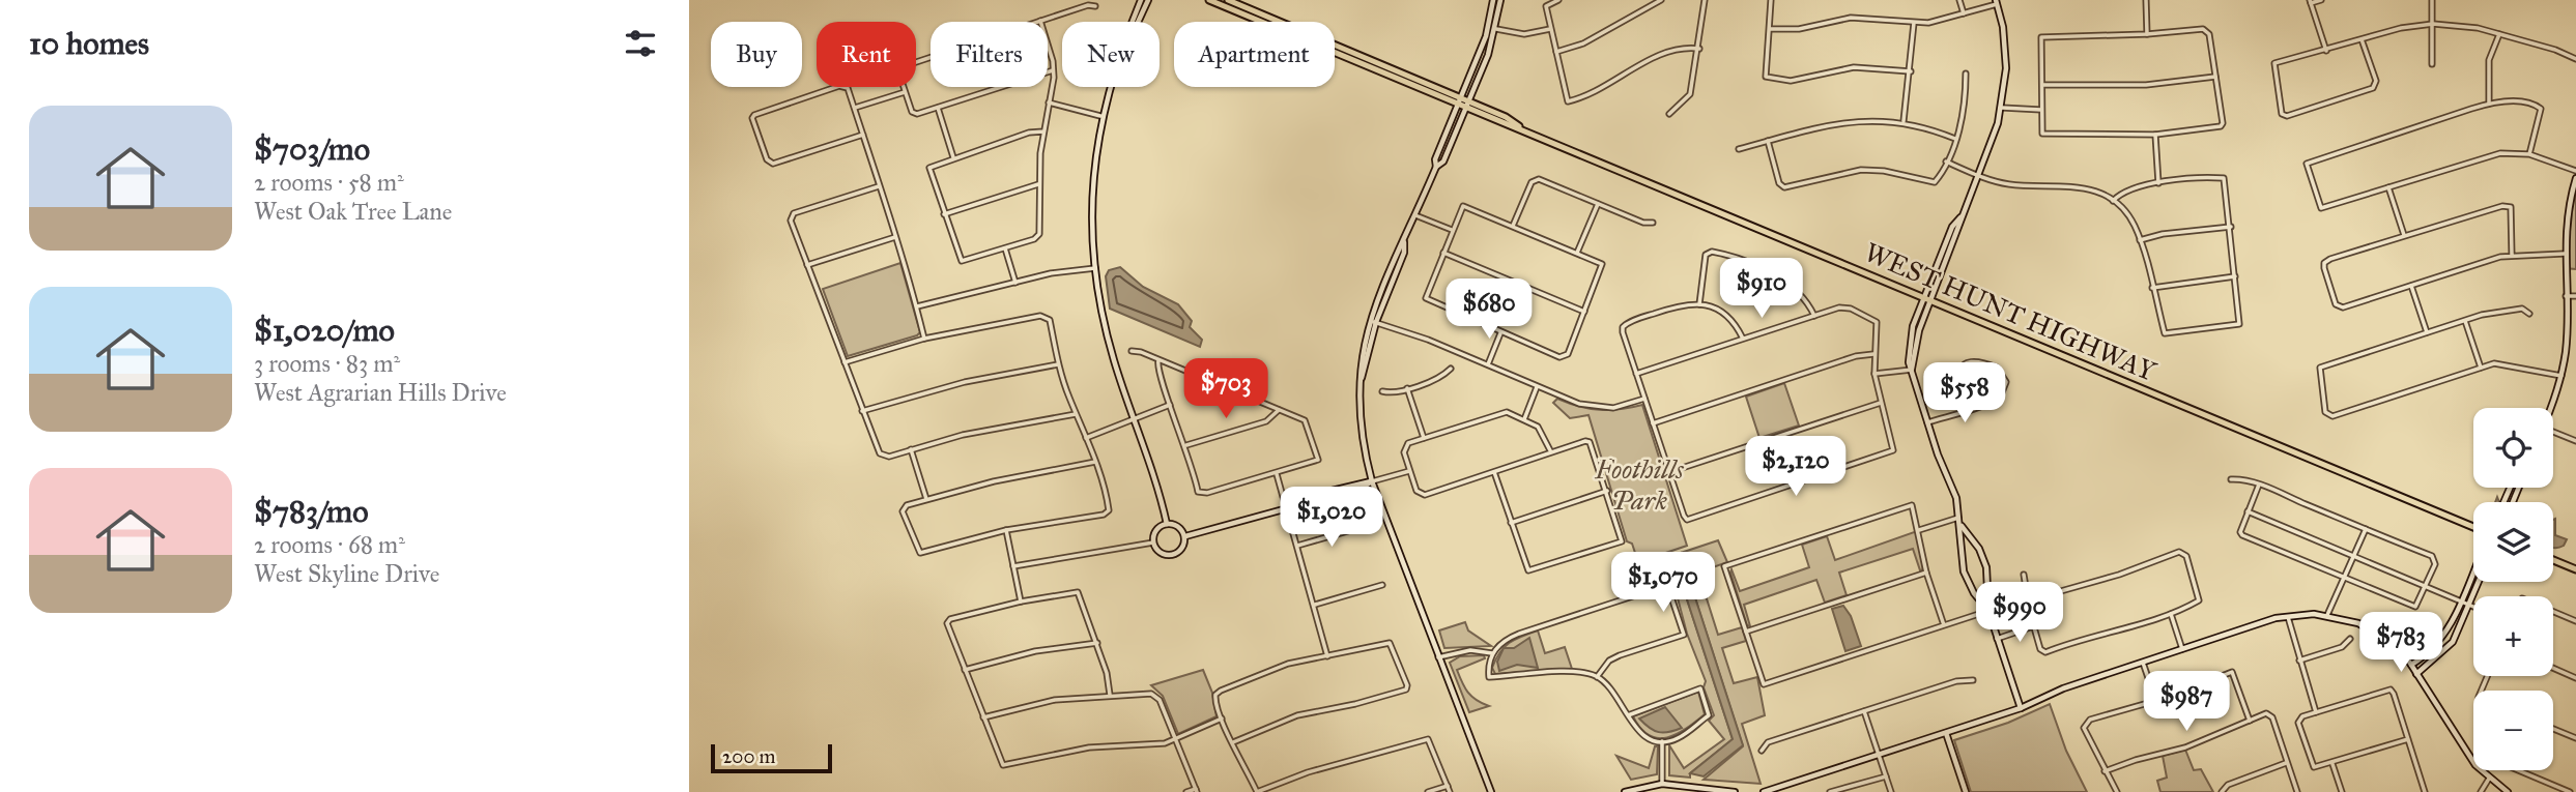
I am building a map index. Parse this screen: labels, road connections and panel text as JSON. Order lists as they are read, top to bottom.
{
  "streets": {
    "main road": ["WEST HUNT HIGHWAY"]
  },
  "parks": ["Foothills Park"],
  "scale_bar": "200 m",
  "page": {
    "heading": "10 homes",
    "chip": [
      "Buy",
      "Rent",
      "Filters",
      "New",
      "Apartment"
    ],
    "list": [
      {
        "name": "$703/mo",
        "note": "2 rooms · 58 m² · West Oak Tree Lane"
      },
      {
        "name": "$1,020/mo",
        "note": "3 rooms · 83 m² · West Agrarian Hills Drive"
      },
      {
        "name": "$783/mo",
        "note": "2 rooms · 68 m² · West Skyline Drive"
      }
    ],
    "price": [
      "$910",
      "$680",
      "$703",
      "$558",
      "$2,120",
      "$1,020",
      "$1,070",
      "$990",
      "$783",
      "$987"
    ],
    "map_buttons": ["+", "−"],
    "scale": "200 m"
  }
}
